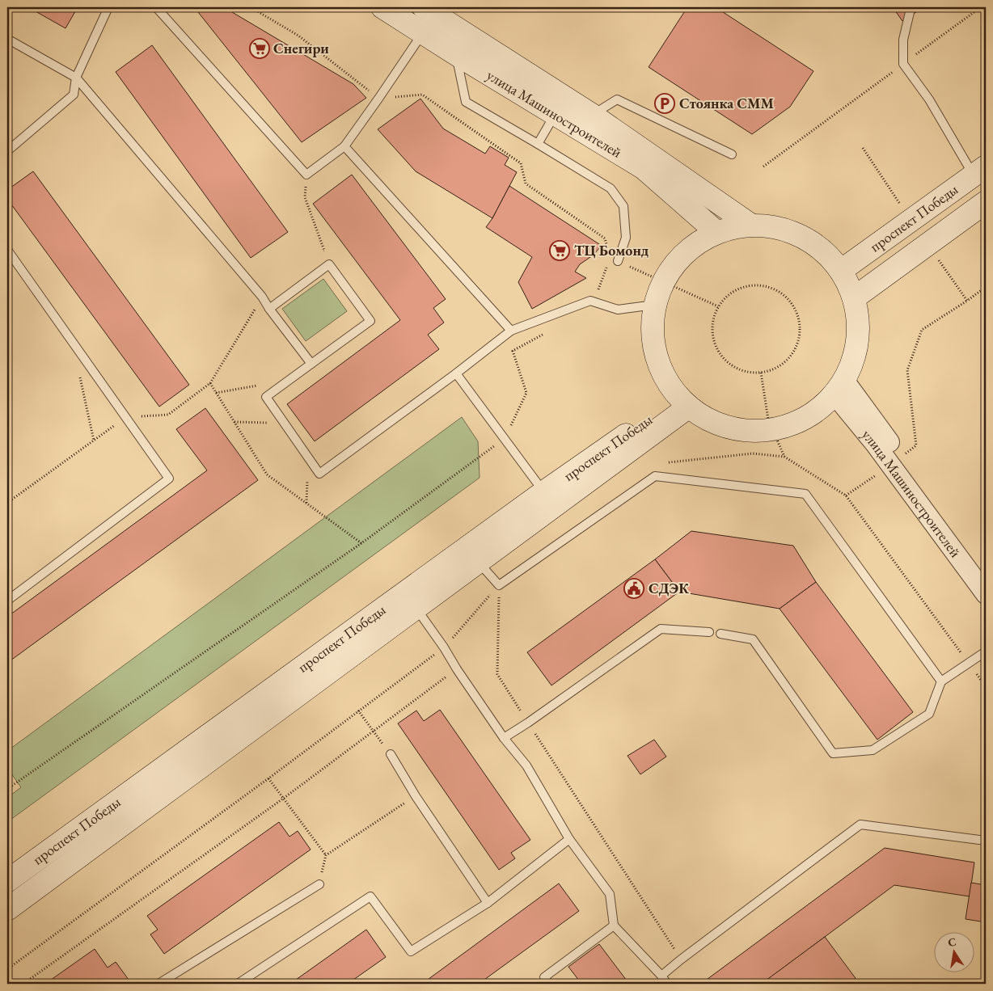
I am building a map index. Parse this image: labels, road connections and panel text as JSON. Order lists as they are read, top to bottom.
{
  "streets": {
    "main road": ["улица Машиностроителей", "проспект Победы"]
  },
  "places": {
    "supermarket": ["Снегири", "ТЦ Бомонд"],
    "parking": ["Стоянка СММ"],
    "public building": ["СДЭК"]
  },
  "north": "top"
}
